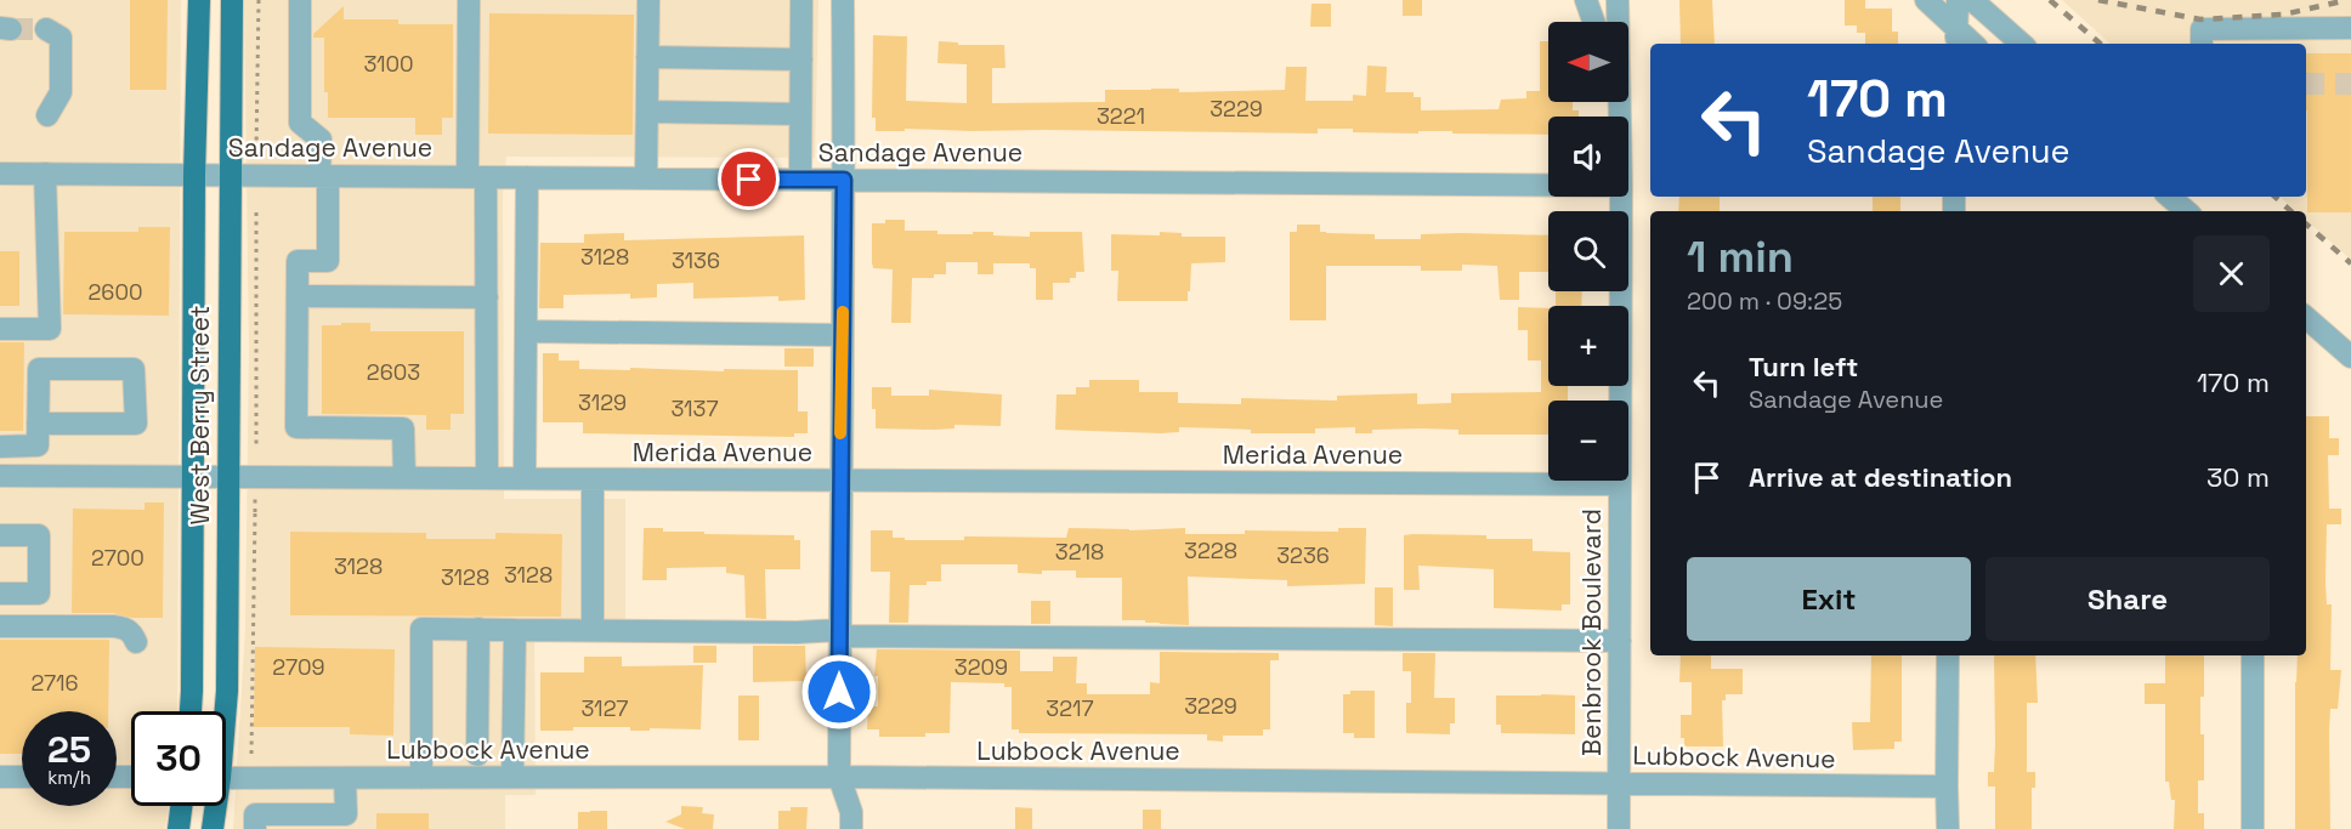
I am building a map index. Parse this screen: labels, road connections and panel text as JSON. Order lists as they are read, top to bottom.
{
  "streets": {
    "main road": ["West Berry Street"],
    "street": [
      "Sandage Avenue",
      "Merida Avenue",
      "Benbrook Boulevard",
      "Lubbock Avenue"
    ]
  },
  "crossings": [
    ["Sandage Avenue", "West Berry Street"],
    ["West Berry Street", "Merida Avenue"],
    ["Merida Avenue", "Benbrook Boulevard"],
    ["Benbrook Boulevard", "Lubbock Avenue"]
  ],
  "house_numbers": [
    "3100",
    "3229",
    "3221",
    "3128",
    "3136",
    "2600",
    "2603",
    "3129",
    "3137",
    "3228",
    "3218",
    "3236",
    "2700",
    "3128",
    "3128",
    "3128",
    "2709",
    "3209",
    "2716",
    "3229",
    "3127",
    "3217"
  ],
  "north": "left",
  "page": {
    "map_buttons": ["+", "−"],
    "turn": ["170 m", "Sandage Avenue"],
    "heading": ["1 min", "200 m · 09:25"],
    "list": [
      {
        "name": "Turn left",
        "note": "Sandage Avenue",
        "value": "170 m"
      },
      {
        "name": "Arrive at destination",
        "value": "30 m"
      }
    ],
    "buttons": ["Exit", "Share"],
    "speed": "25 km/h",
    "limit": "30"
  }
}
